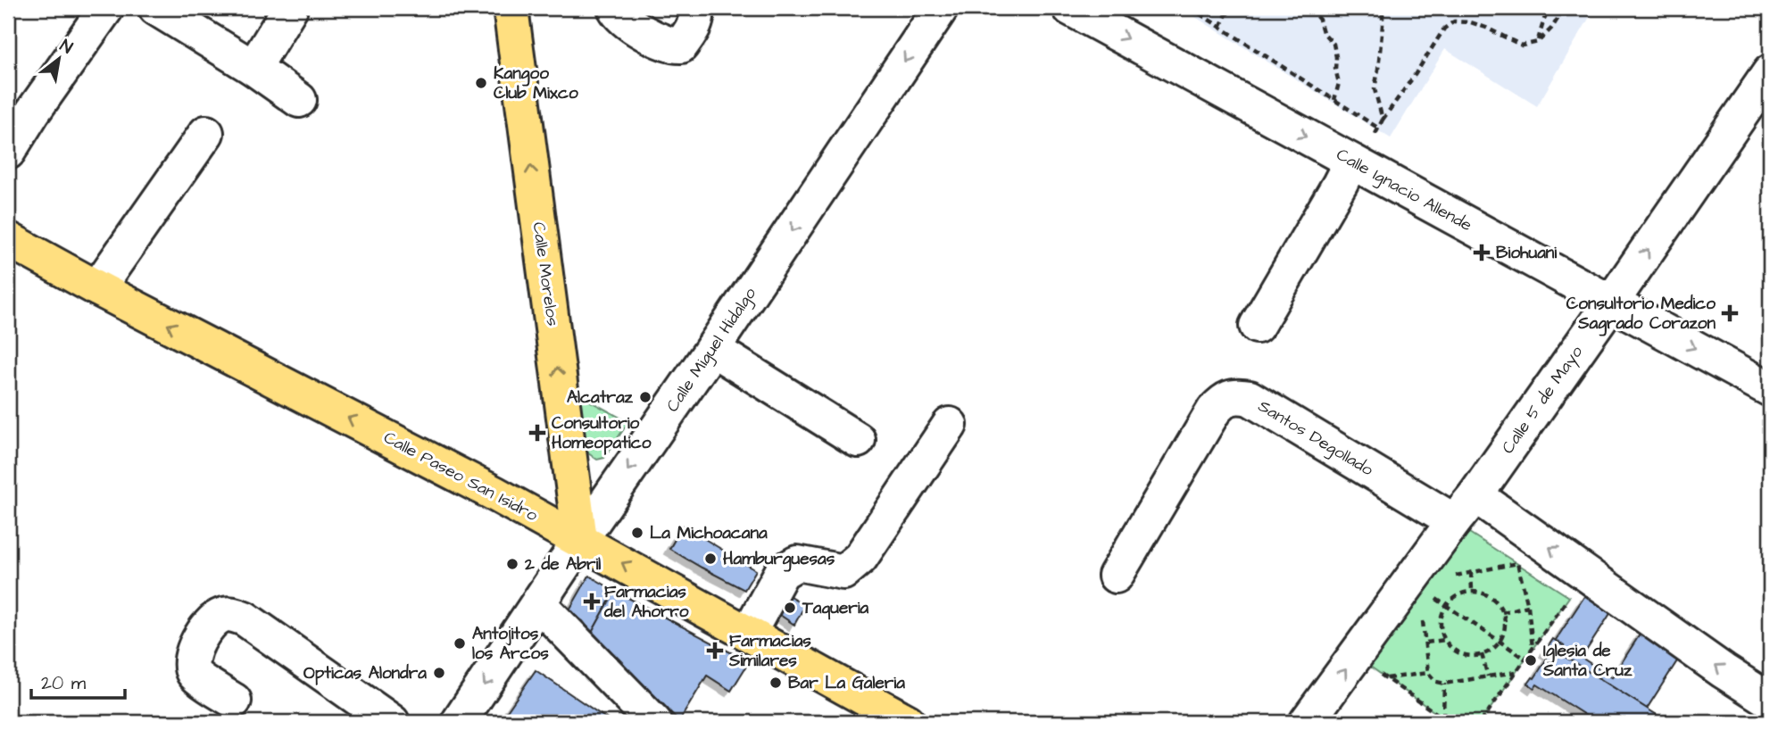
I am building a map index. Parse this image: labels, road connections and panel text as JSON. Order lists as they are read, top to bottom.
{
  "streets": {
    "main road": ["Calle Morelos", "Calle Paseo San Isidro"],
    "street": [
      "Calle Ignacio Allende",
      "Calle Miguel Hidalgo",
      "Calle 5 de Mayo",
      "Santos Degollado"
    ]
  },
  "crossings": [
    ["Calle Ignacio Allende", "Calle 5 de Mayo"],
    ["Calle Morelos", "Calle Miguel Hidalgo"],
    ["Calle Morelos", "Calle Paseo San Isidro"],
    ["Calle Miguel Hidalgo", "Calle Paseo San Isidro"],
    ["Calle 5 de Mayo", "Santos Degollado"]
  ],
  "one_way": ["Calle Morelos", "Calle 5 de Mayo", "Calle Paseo San Isidro"],
  "places": {
    "other": [
      "Kangoo Club Mixco",
      "Alcatraz",
      "La Michoacana",
      "Hamburguesas",
      "2 de Abril",
      "Taqueria",
      "Antojitos los Arcos",
      "Iglesia de Santa Cruz",
      "Opticas Alondra",
      "Bar La Galeria"
    ],
    "health": [
      "Biohuani",
      "Consultorio Medico Sagrado Corazon",
      "Consultorio Homeopatico",
      "Farmacias del Ahorro",
      "Farmacias Similares"
    ]
  },
  "scale_bar": "20 m",
  "north": "top right"
}
